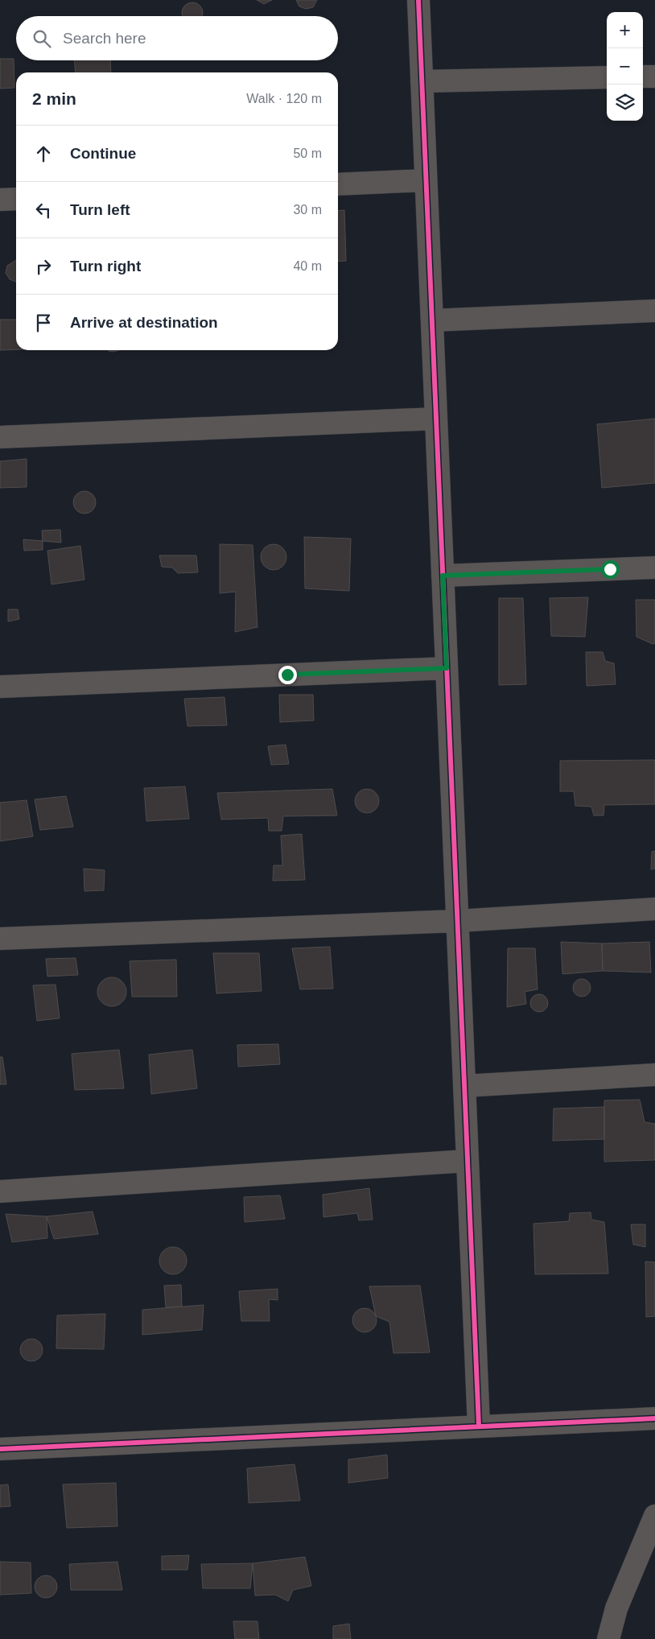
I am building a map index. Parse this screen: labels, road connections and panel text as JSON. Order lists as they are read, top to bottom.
{
  "page": {
    "map_buttons": ["+", "−"],
    "search": "Search here",
    "heading": ["2 min", "Walk · 120 m"],
    "list": [
      ["Continue", "50 m"],
      ["Turn left", "30 m"],
      ["Turn right", "40 m"],
      "Arrive at destination"
    ]
  }
}
